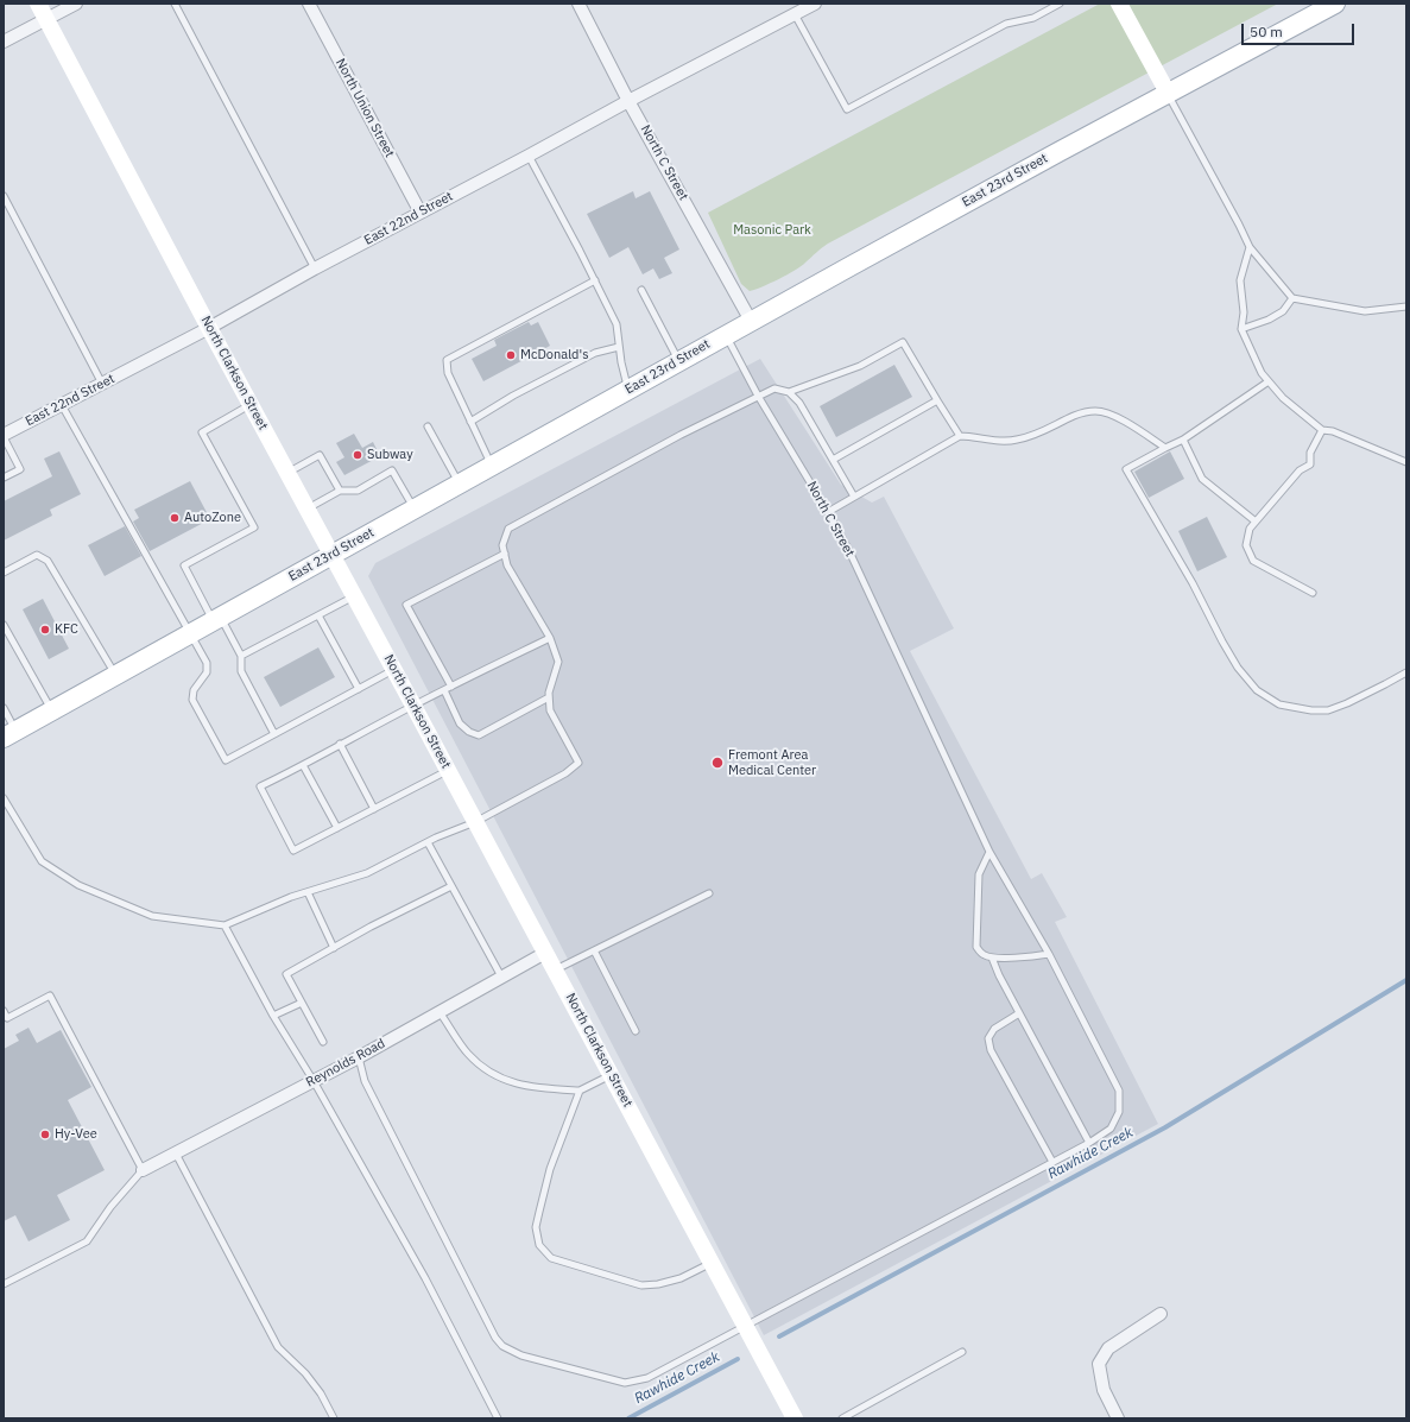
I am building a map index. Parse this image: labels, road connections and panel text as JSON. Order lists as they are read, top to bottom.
{
  "streets": {
    "main road": ["East 23rd Street"],
    "street": [
      "North Union Street",
      "North C Street",
      "East 22nd Street",
      "North Clarkson Street",
      "Reynolds Road"
    ]
  },
  "crossings": [
    ["North Union Street", "East 22nd Street"],
    ["North C Street", "East 23rd Street"],
    ["North C Street", "East 22nd Street"],
    ["North C Street", "North Clarkson Street"],
    ["North C Street", "Reynolds Road"],
    ["East 23rd Street", "North Clarkson Street"],
    ["East 22nd Street", "North Clarkson Street"],
    ["North Clarkson Street", "Reynolds Road"]
  ],
  "water": ["Rawhide Creek"],
  "parks": ["Masonic Park"],
  "places": [
    "McDonald's",
    "Subway",
    "AutoZone",
    "KFC",
    "Fremont Area Medical Center",
    "Hy-Vee"
  ],
  "scale_bar": "50 m"
}
